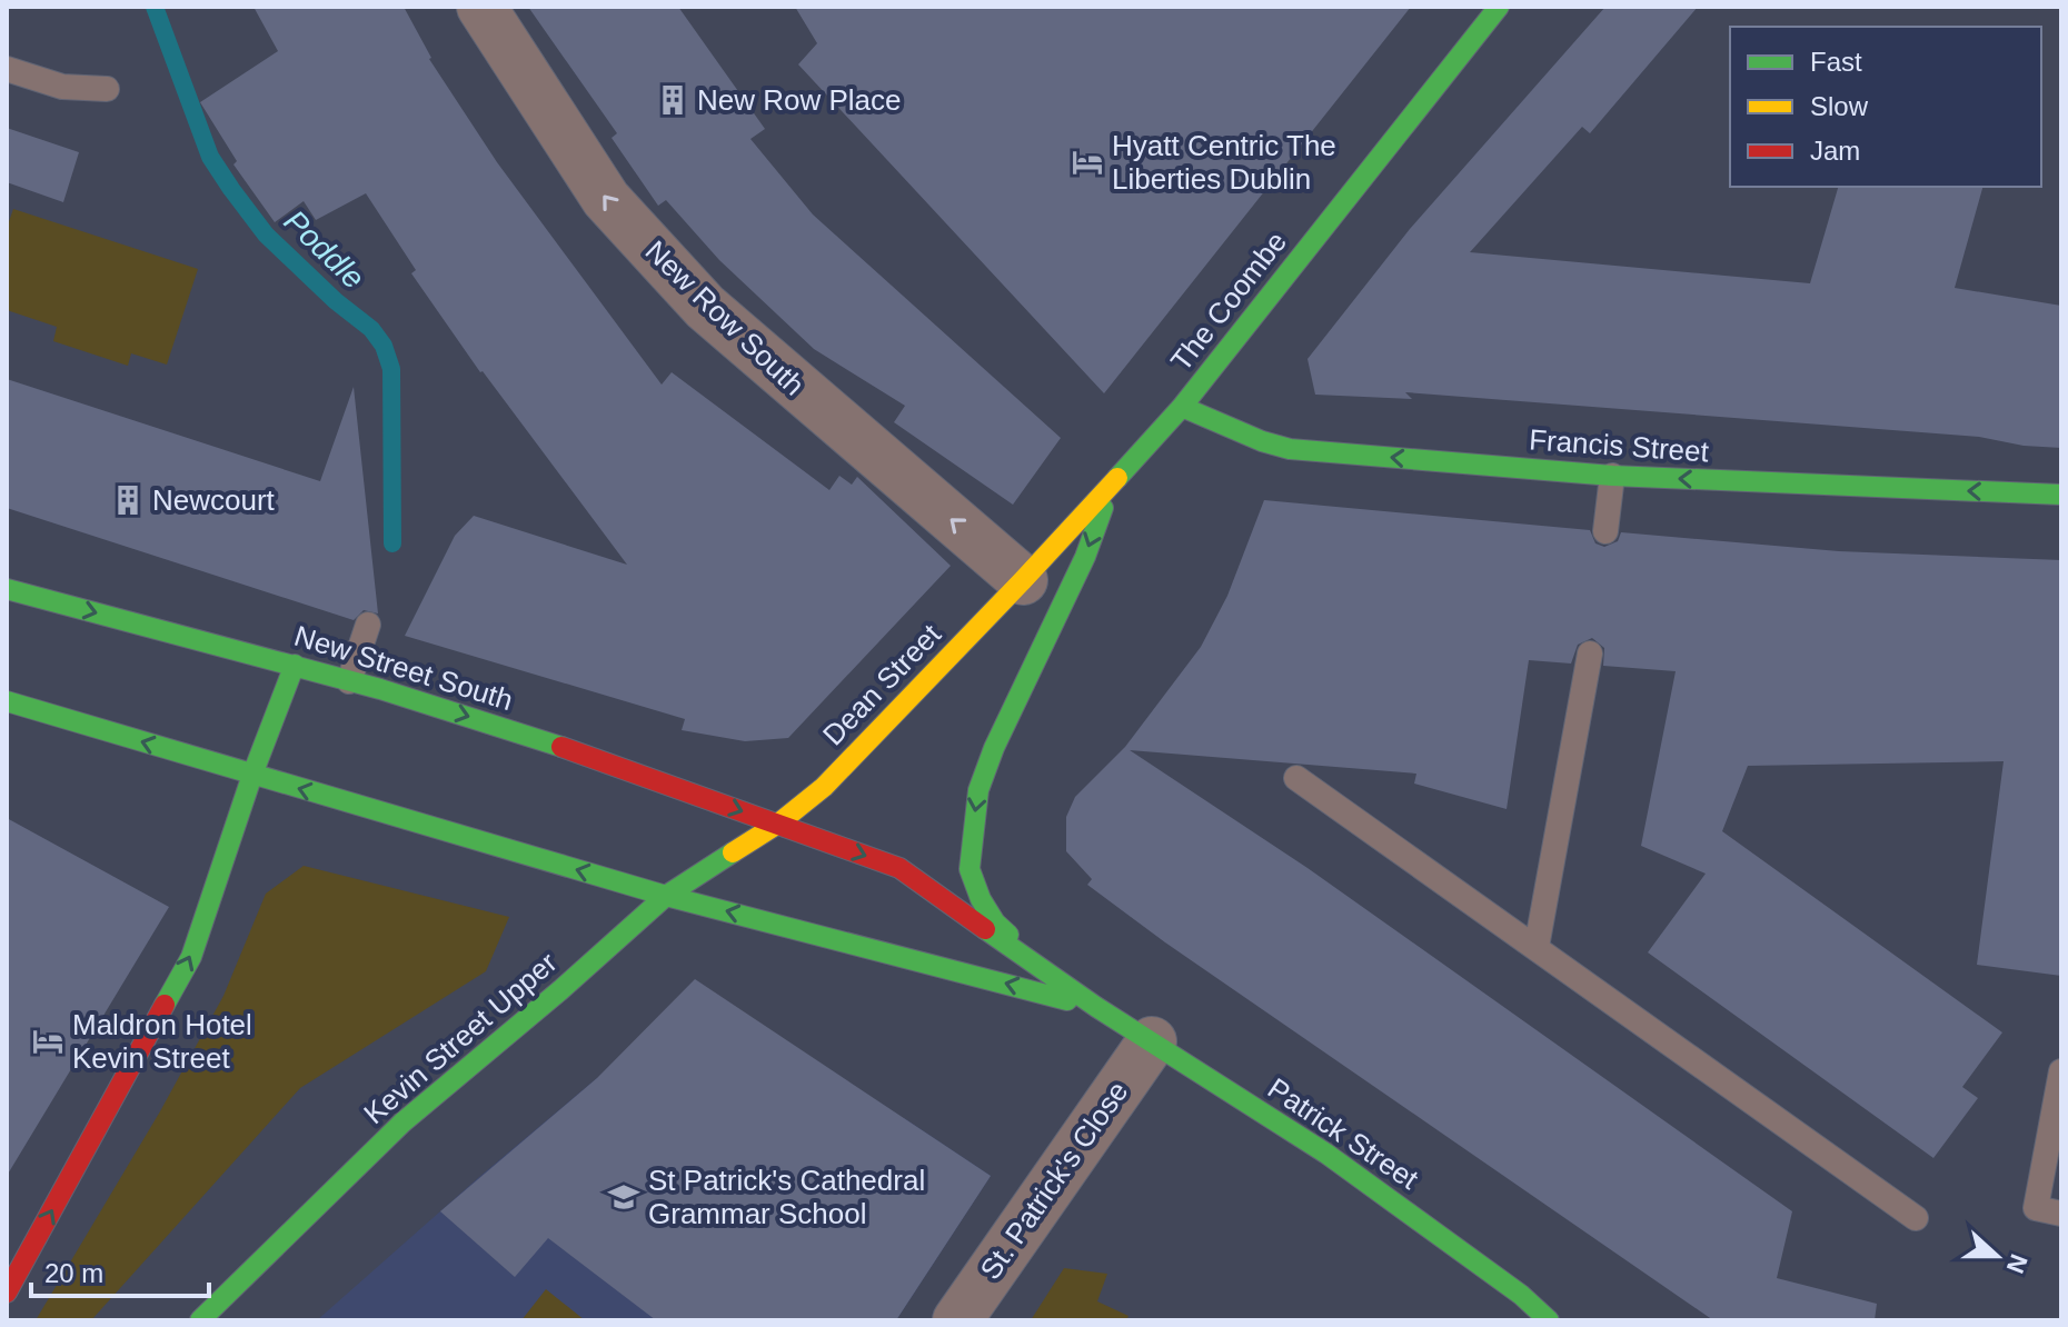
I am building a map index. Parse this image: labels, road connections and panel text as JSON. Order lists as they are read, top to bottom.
{
  "streets": {
    "main road": [
      "The Coombe",
      "Francis Street",
      "New Street South",
      "Dean Street",
      "Kevin Street Upper",
      "Patrick Street"
    ],
    "street": ["New Row South", "St. Patrick's Close"]
  },
  "crossings": [
    ["The Coombe", "New Row South"],
    ["The Coombe", "Francis Street"],
    ["The Coombe", "Dean Street"],
    ["New Row South", "Dean Street"],
    ["New Street South", "Dean Street"],
    ["New Street South", "Kevin Street Upper"],
    ["New Street South", "Patrick Street"],
    ["Dean Street", "Kevin Street Upper"],
    ["Dean Street", "Patrick Street"],
    ["Kevin Street Upper", "Patrick Street"],
    ["Patrick Street", "St. Patrick's Close"]
  ],
  "one_way": ["New Row South", "Francis Street"],
  "water": ["Poddle"],
  "places": {
    "building": ["New Row Place", "Newcourt"],
    "hotel": ["Hyatt Centric The Liberties Dublin", "Maldron Hotel Kevin Street"],
    "school or university": ["St Patrick's Cathedral Grammar School"]
  },
  "legend": ["Fast", "Slow", "Jam"],
  "scale_bar": "20 m",
  "north": "right"
}
